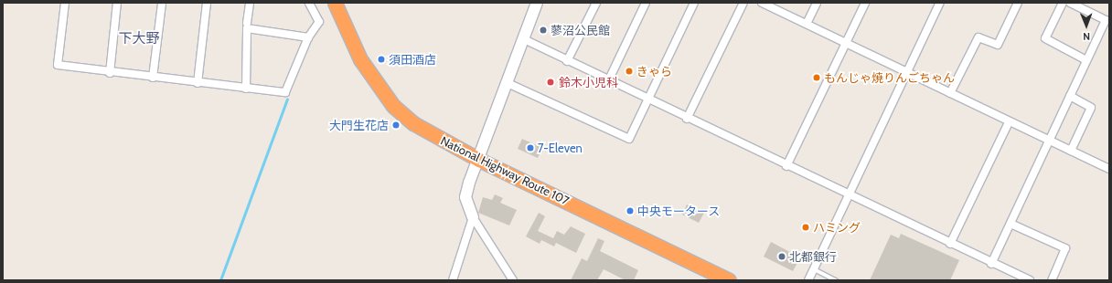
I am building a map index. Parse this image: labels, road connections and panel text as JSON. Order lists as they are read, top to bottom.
{
  "streets": {
    "highway": ["National Highway Route 107"]
  },
  "districts": ["下大野"],
  "places": [
    "蓼沼公民館",
    "須田酒店",
    "きゃら",
    "もんじゃ焼りんごちゃん",
    "鈴木小児科",
    "大門生花店",
    "7-Eleven",
    "中央モータース",
    "ハミング",
    "北都銀行"
  ],
  "north": "bottom"
}
